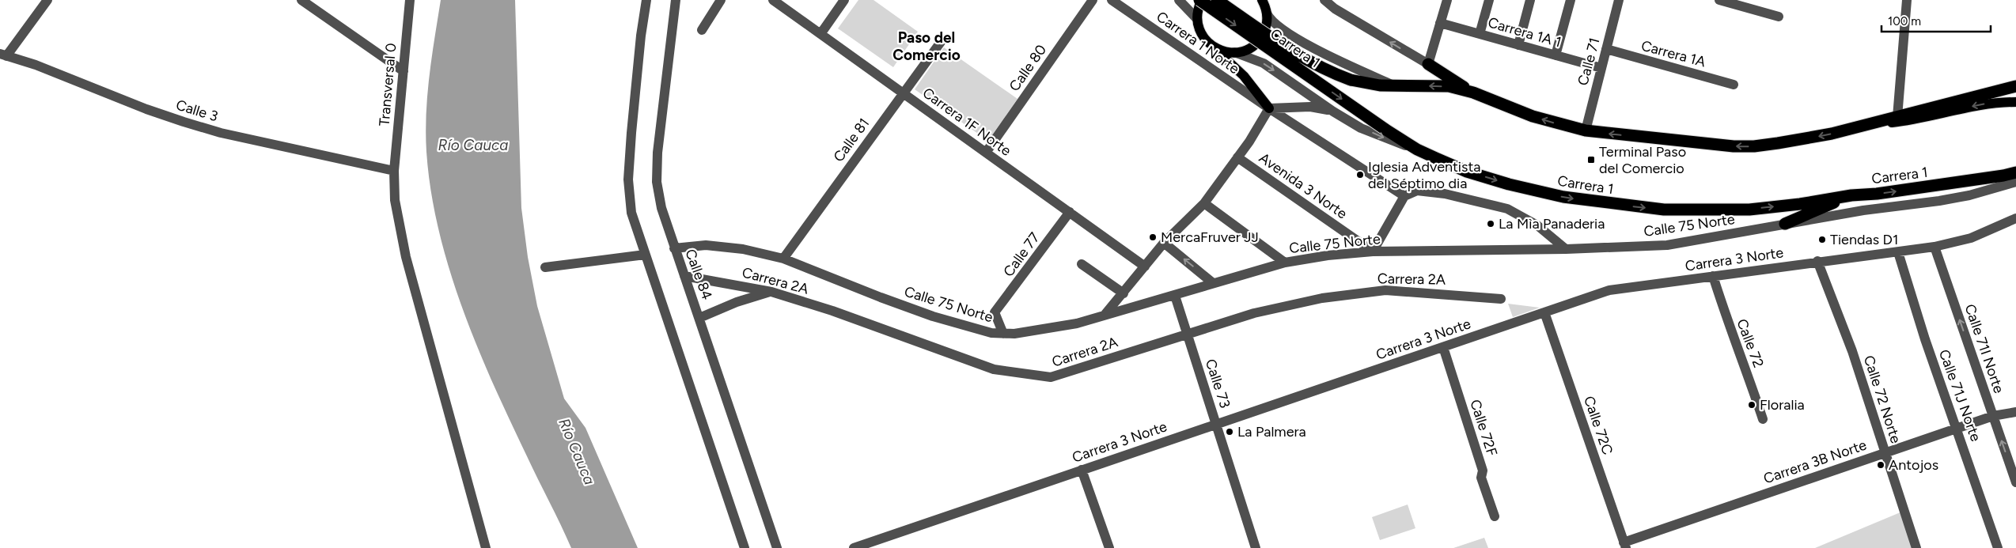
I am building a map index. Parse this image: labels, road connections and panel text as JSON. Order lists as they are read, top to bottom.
{
  "streets": {
    "highway": ["Carrera 1"],
    "street": [
      "Carrera 1A 1",
      "Carrera 1 Norte",
      "Carrera 1A",
      "Calle 71",
      "Calle 80",
      "Transversal 0",
      "Calle 3",
      "Carrera 1F Norte",
      "Calle 81",
      "Avenida 3 Norte",
      "Calle 75 Norte",
      "Calle 77",
      "Carrera 3 Norte",
      "Calle 84",
      "Carrera 2A",
      "Calle 72",
      "Calle 71I Norte",
      "Calle 73",
      "Calle 71J Norte",
      "Calle 72 Norte",
      "Calle 72C",
      "Calle 72F",
      "Carrera 3B Norte"
    ]
  },
  "crossings": [
    ["Carrera 1A 1", "Calle 71"],
    ["Carrera 1", "Calle 71"],
    ["Carrera 1A", "Calle 71"],
    ["Calle 80", "Carrera 1F Norte"],
    ["Transversal 0", "Calle 3"],
    ["Carrera 1F Norte", "Calle 81"],
    ["Carrera 1F Norte", "Calle 77"],
    ["Calle 81", "Calle 75 Norte"],
    ["Avenida 3 Norte", "Calle 75 Norte"],
    ["Calle 75 Norte", "Calle 77"],
    ["Calle 75 Norte", "Calle 84"],
    ["Calle 75 Norte", "Calle 73"],
    ["Carrera 3 Norte", "Calle 72"],
    ["Carrera 3 Norte", "Calle 71I Norte"],
    ["Carrera 3 Norte", "Calle 73"],
    ["Carrera 3 Norte", "Calle 71J Norte"],
    ["Carrera 3 Norte", "Calle 72 Norte"],
    ["Carrera 3 Norte", "Calle 72C"],
    ["Carrera 3 Norte", "Calle 72F"],
    ["Calle 84", "Carrera 2A"],
    ["Carrera 2A", "Calle 73"],
    ["Calle 71I Norte", "Carrera 3B Norte"],
    ["Calle 71J Norte", "Carrera 3B Norte"],
    ["Calle 72 Norte", "Carrera 3B Norte"],
    ["Calle 72C", "Carrera 3B Norte"]
  ],
  "one_way": ["Calle 71I Norte"],
  "districts": ["Paso del Comercio"],
  "water": ["Río Cauca"],
  "places": {
    "transit": ["Terminal Paso del Comercio"],
    "other": [
      "Iglesia Adventista del Séptimo dia",
      "La Mìa Panaderia",
      "MercaFruver JJ",
      "Tiendas D1",
      "Floralia",
      "La Palmera",
      "Antojos"
    ]
  },
  "scale_bar": "100 m"
}
